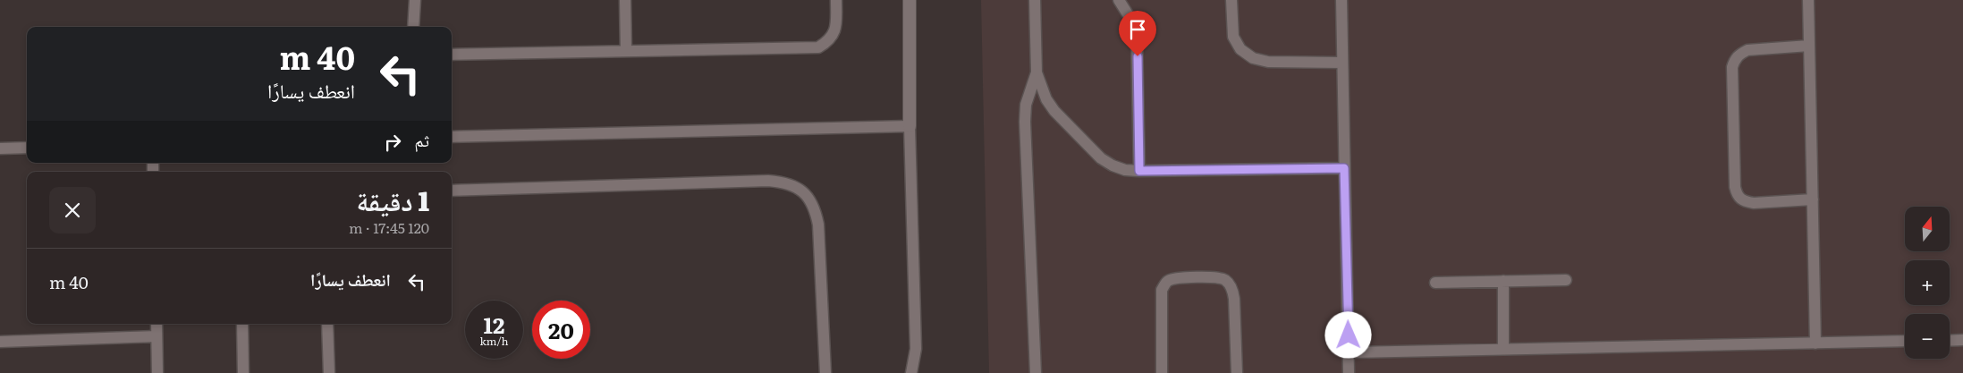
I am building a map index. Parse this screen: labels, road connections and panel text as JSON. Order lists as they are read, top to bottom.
{
  "north": "top",
  "page": {
    "turn": ["40 m", "انعطف يسارًا"],
    "then": "ثم",
    "heading": ["1 دقيقة", "120 m · 17:45"],
    "map_buttons": ["+", "−"],
    "list": [
      {
        "name": "انعطف يسارًا",
        "value": "40 m"
      }
    ],
    "speed": "12 km/h",
    "limit": "20"
  }
}
